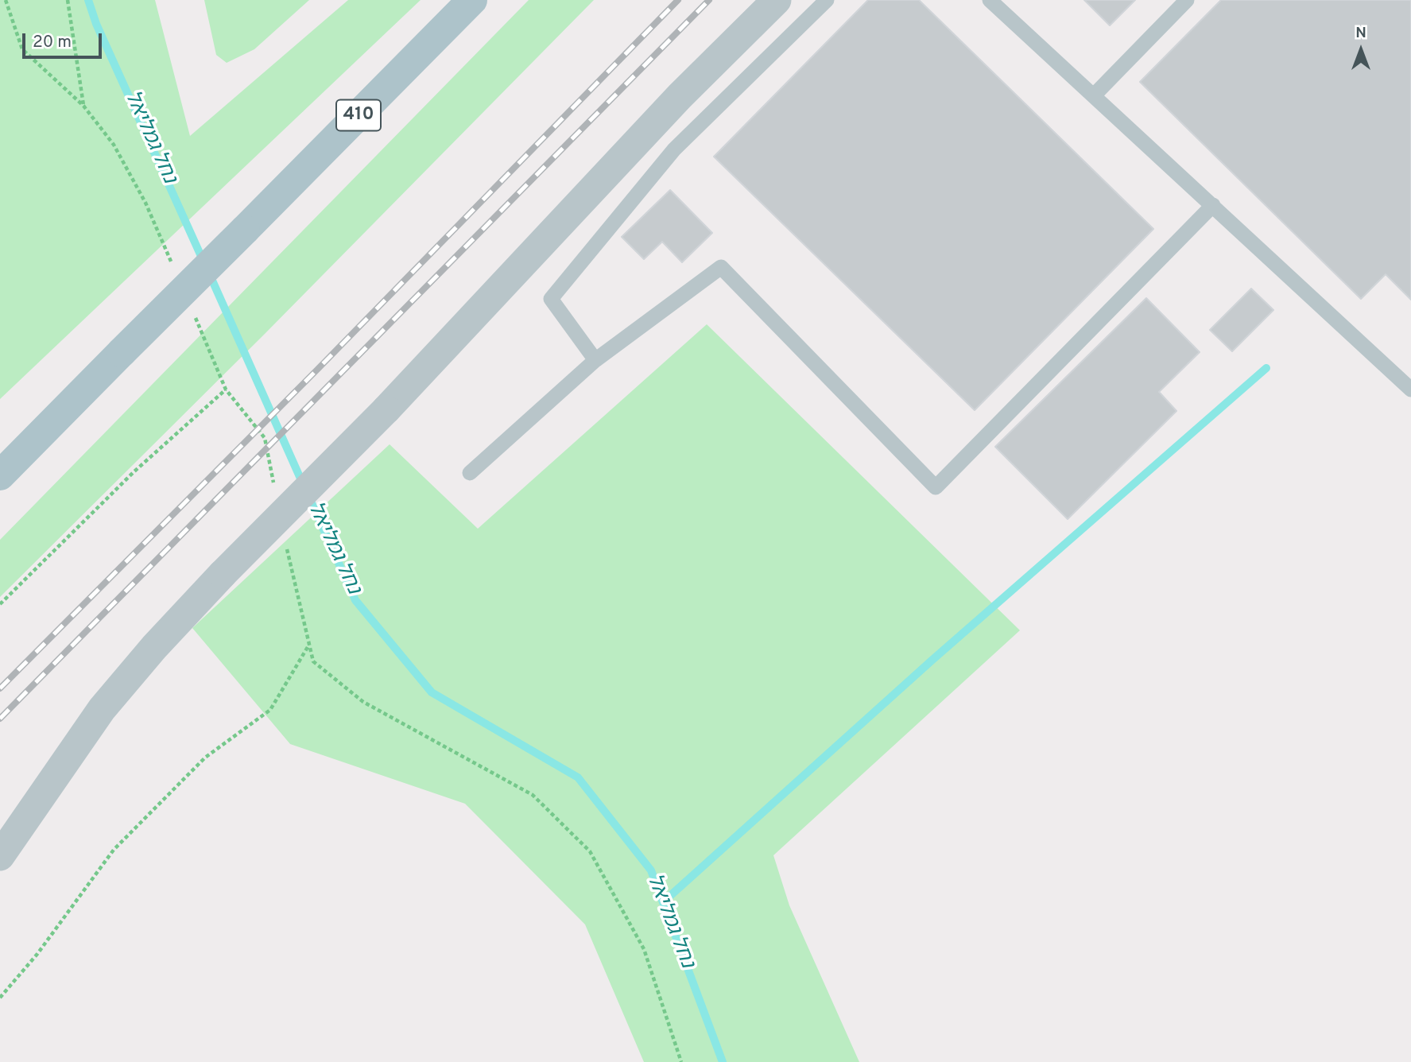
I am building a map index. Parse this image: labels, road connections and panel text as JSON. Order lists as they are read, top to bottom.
{
  "streets": {
    "main road": ["410"]
  },
  "water": ["נחל גמליאל"],
  "scale_bar": "20 m",
  "north": "top"
}
